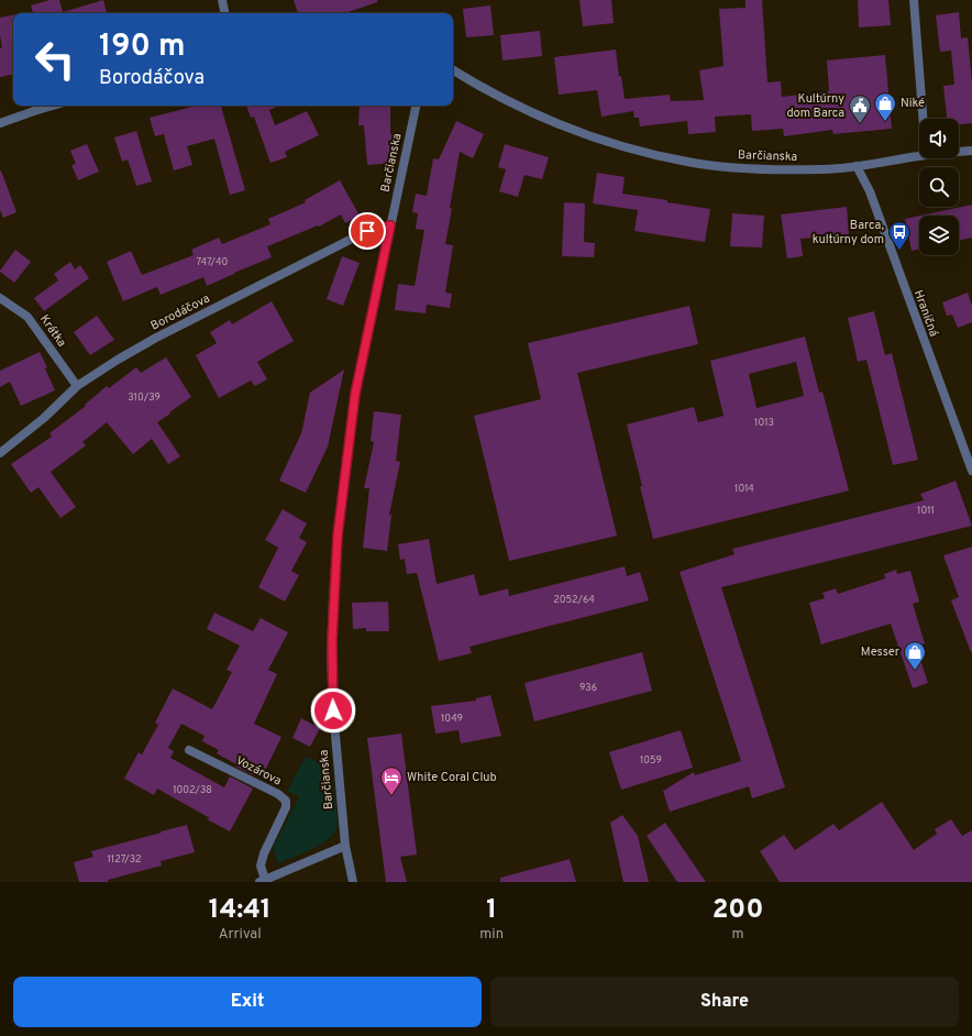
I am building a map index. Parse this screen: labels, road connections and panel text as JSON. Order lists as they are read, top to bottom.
{
  "streets": {
    "street": [
      "Barčianska",
      "Borodáčova",
      "Hraničná",
      "Krátka",
      "Vozárova"
    ]
  },
  "crossings": [
    ["Barčianska", "Borodáčova"],
    ["Barčianska", "Hraničná"],
    ["Barčianska", "Vozárova"],
    ["Borodáčova", "Krátka"]
  ],
  "places": {
    "shop": ["Niké", "Messer"],
    "public building": ["Kultúrny dom Barca"],
    "bus stop": ["Barca, kultúrny dom"],
    "hotel": ["White Coral Club"]
  },
  "house_numbers": [
    "747/40",
    "310/39",
    "1013",
    "1014",
    "1011",
    "2052/64",
    "936",
    "1049",
    "1059",
    "1002/38",
    "1127/32"
  ],
  "page": {
    "turn": ["190 m", "Borodáčova"],
    "eta": [
      "14:41",
      "Arrival",
      "1",
      "min",
      "200",
      "m"
    ],
    "buttons": ["Exit", "Share"]
  }
}
